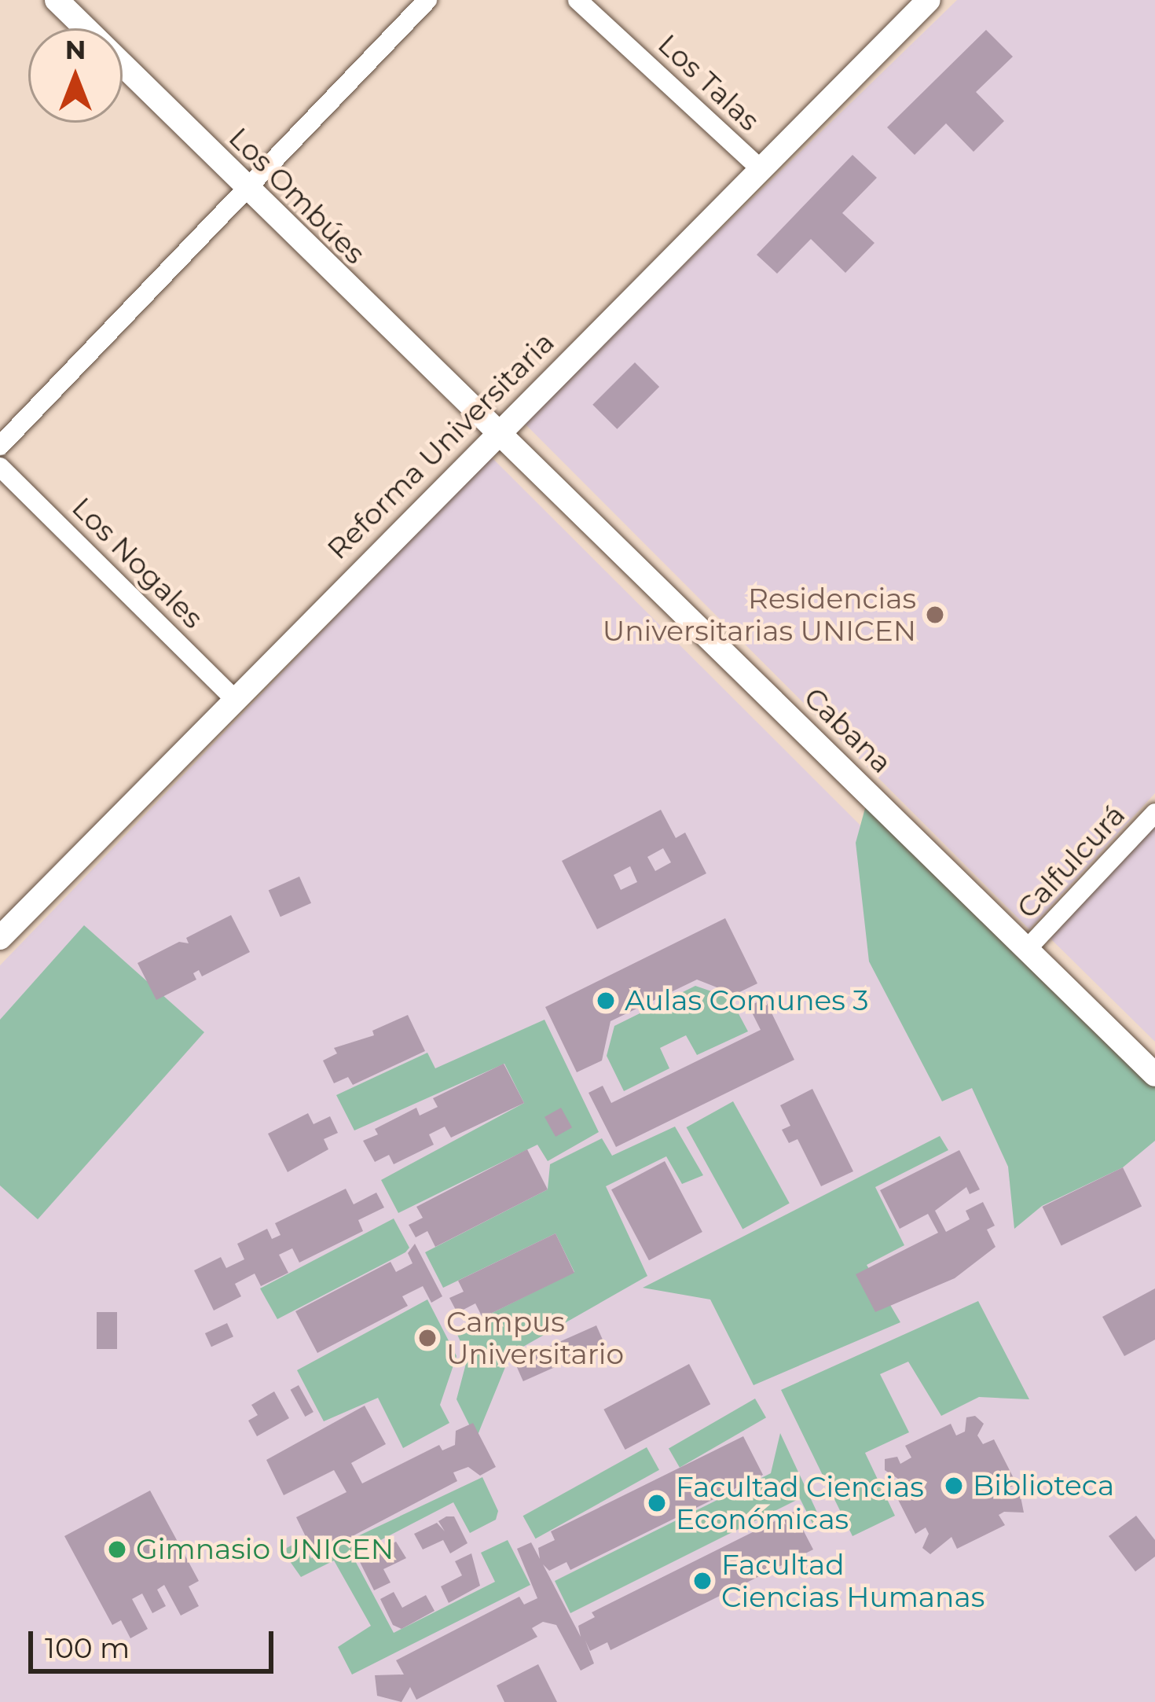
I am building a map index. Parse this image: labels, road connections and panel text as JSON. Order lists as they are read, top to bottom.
{
  "streets": {
    "street": [
      "Los Talas",
      "Los Ombúes",
      "Reforma Universitaria",
      "Los Nogales",
      "Cabana",
      "Calfulcurá"
    ]
  },
  "crossings": [
    ["Los Talas", "Reforma Universitaria"],
    ["Los Ombúes", "Reforma Universitaria"],
    ["Los Ombúes", "Cabana"],
    ["Reforma Universitaria", "Los Nogales"],
    ["Reforma Universitaria", "Cabana"],
    ["Cabana", "Calfulcurá"]
  ],
  "places": [
    "Residencias Universitarias UNICEN",
    "Aulas Comunes 3",
    "Campus Universitario",
    "Biblioteca",
    "Facultad Ciencias Económicas",
    "Gimnasio UNICEN",
    "Facultad Ciencias Humanas"
  ],
  "scale_bar": "100 m",
  "north": "top"
}
